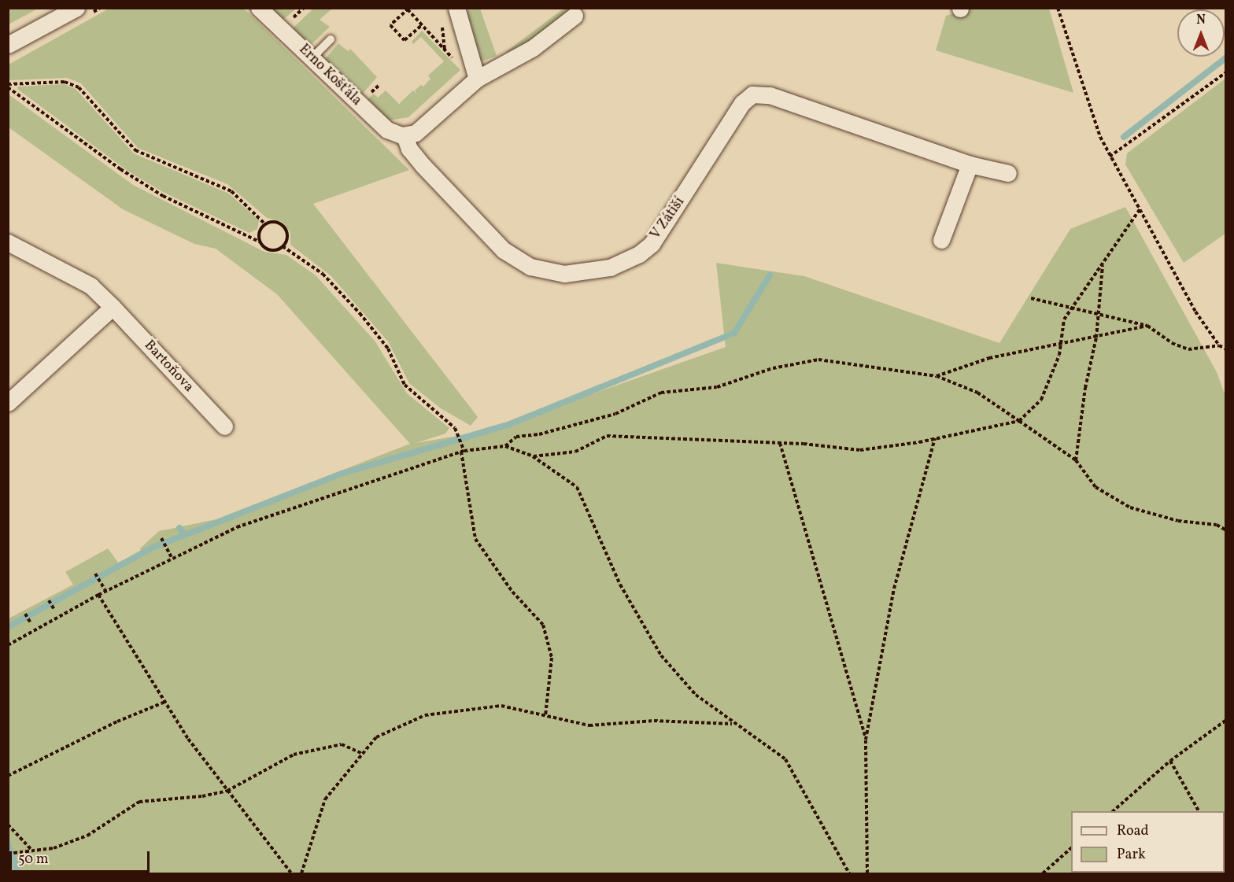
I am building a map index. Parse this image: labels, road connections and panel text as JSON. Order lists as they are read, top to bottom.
{
  "streets": {
    "street": ["Erno Košťála", "V Zátiší", "Bartoňova"]
  },
  "crossings": [
    ["Erno Košťála", "V Zátiší"]
  ],
  "legend": ["Road", "Park"],
  "scale_bar": "50 m",
  "north": "top"
}
